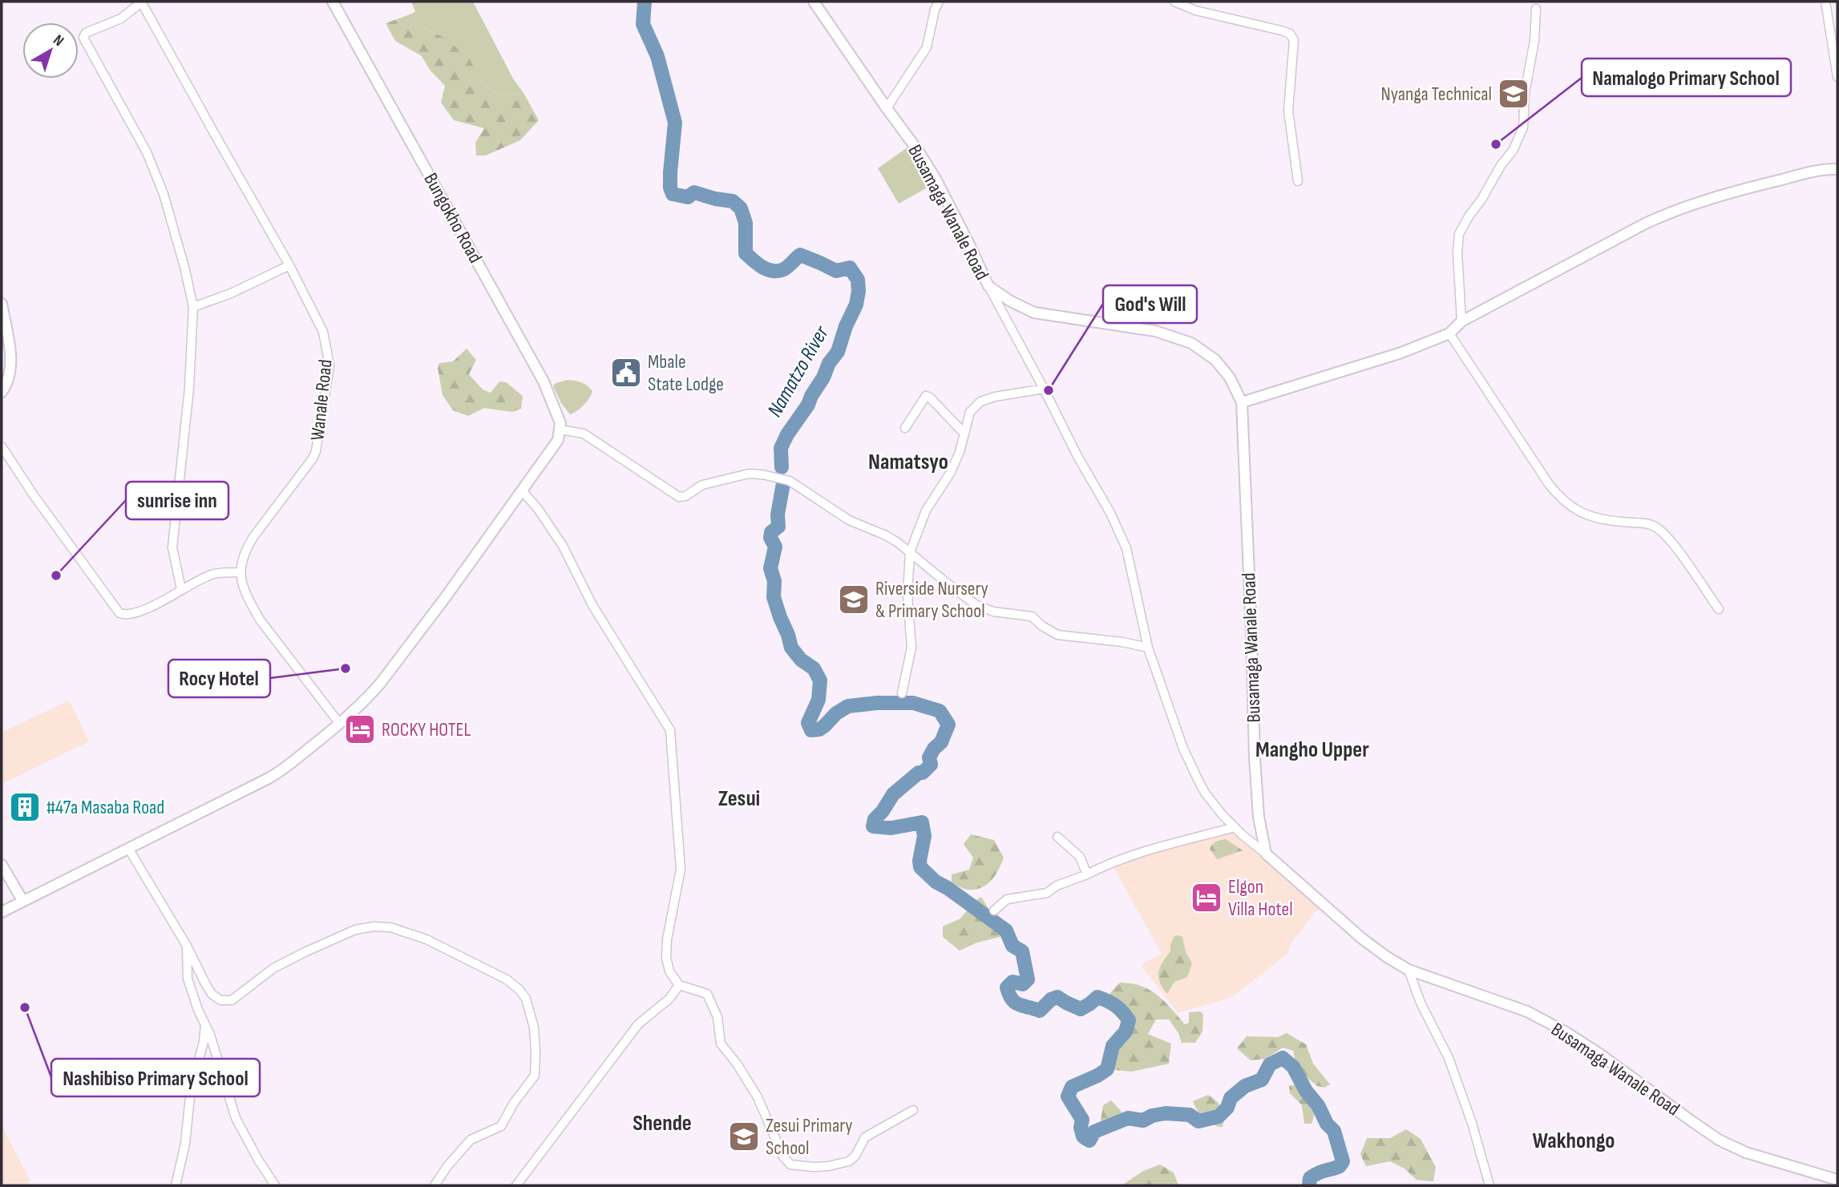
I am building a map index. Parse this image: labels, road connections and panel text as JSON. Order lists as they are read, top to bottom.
{
  "streets": {
    "street": ["Busamaga Wanale Road", "Bungokho Road", "Wanale Road"]
  },
  "districts": [
    "Namatsyo",
    "Mangho Upper",
    "Zesui",
    "Shende",
    "Wakhongo"
  ],
  "water": ["Namatzo River"],
  "places": {
    "school or university": ["Nyanga Technical", "Riverside Nursery & Primary School", "Zesui Primary School"],
    "other": [
      "Namalogo Primary School",
      "God's Will",
      "sunrise inn",
      "Rocy Hotel",
      "Nashibiso Primary School"
    ],
    "public building": ["Mbale State Lodge"],
    "hotel": ["ROCKY HOTEL", "Elgon Villa Hotel"],
    "building": ["#47a Masaba Road"]
  },
  "north": "top right"
}
